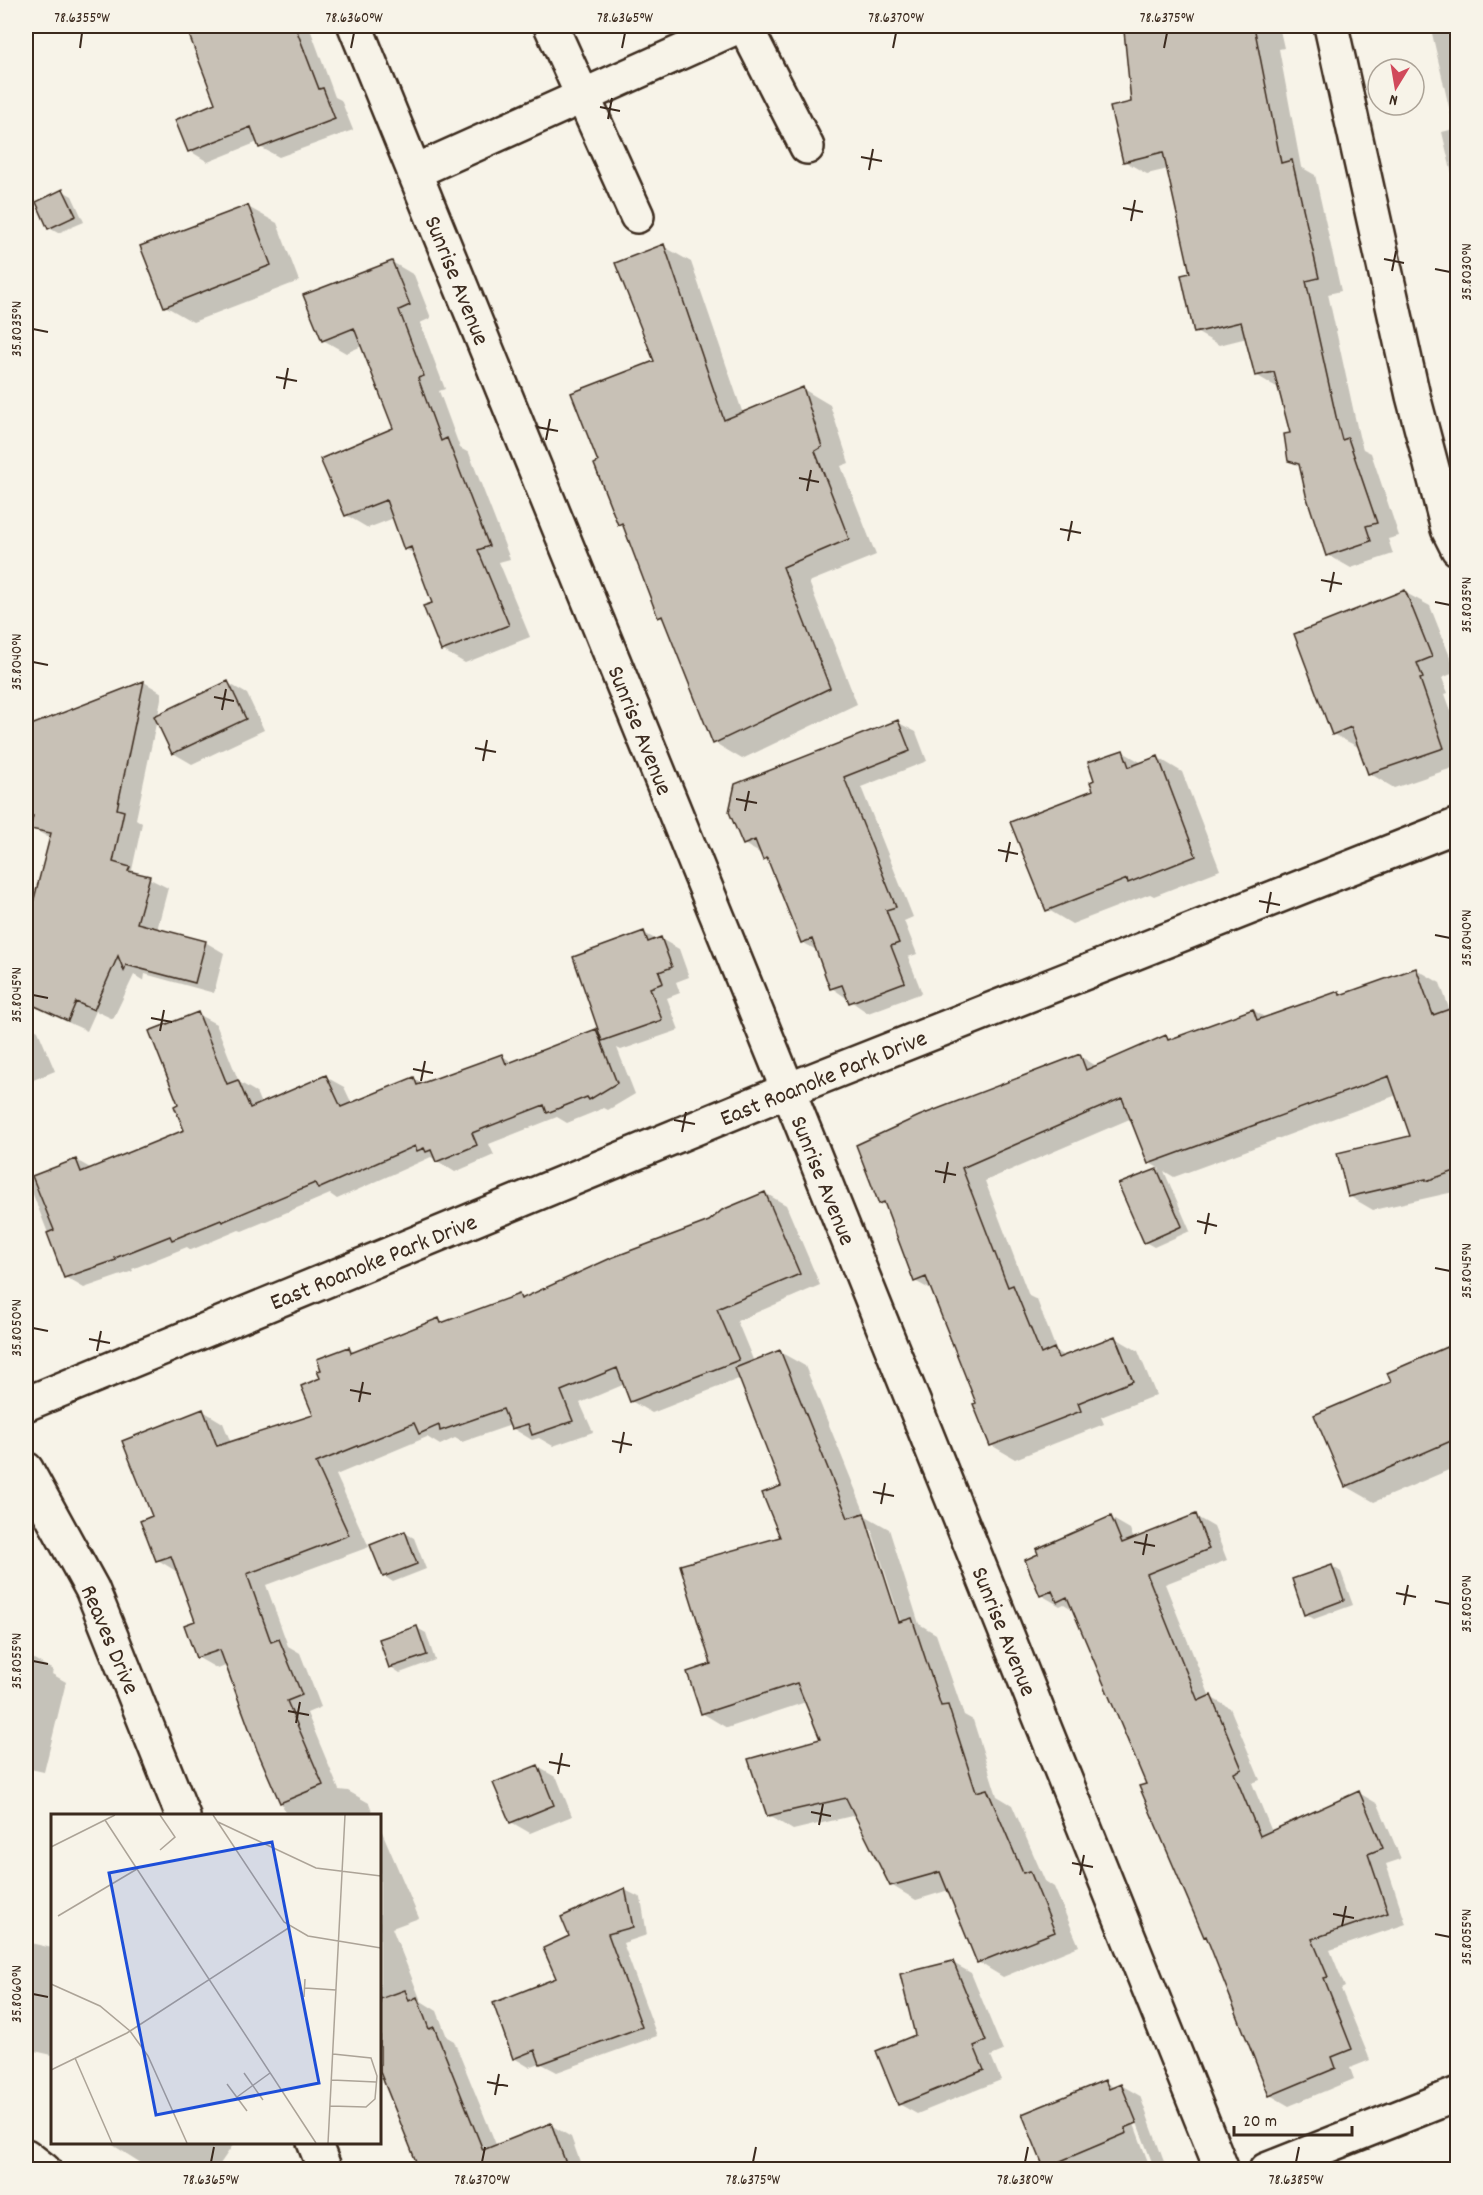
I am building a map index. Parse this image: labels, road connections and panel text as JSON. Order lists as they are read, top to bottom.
{
  "streets": {
    "street": ["Sunrise Avenue", "East Roanoke Park Drive", "Reaves Drive"]
  },
  "crossings": [
    ["Sunrise Avenue", "East Roanoke Park Drive"]
  ],
  "scale_bar": "20 m",
  "north": "bottom",
  "coordinates": [
    "78.6355°W",
    "78.6360°W",
    "78.6365°W",
    "78.6370°W",
    "78.6375°W",
    "35.8030°N",
    "35.8035°N",
    "35.8040°N",
    "35.8045°N",
    "35.8050°N",
    "35.8055°N",
    "35.8060°N",
    "78.6380°W",
    "78.6385°W"
  ]
}
